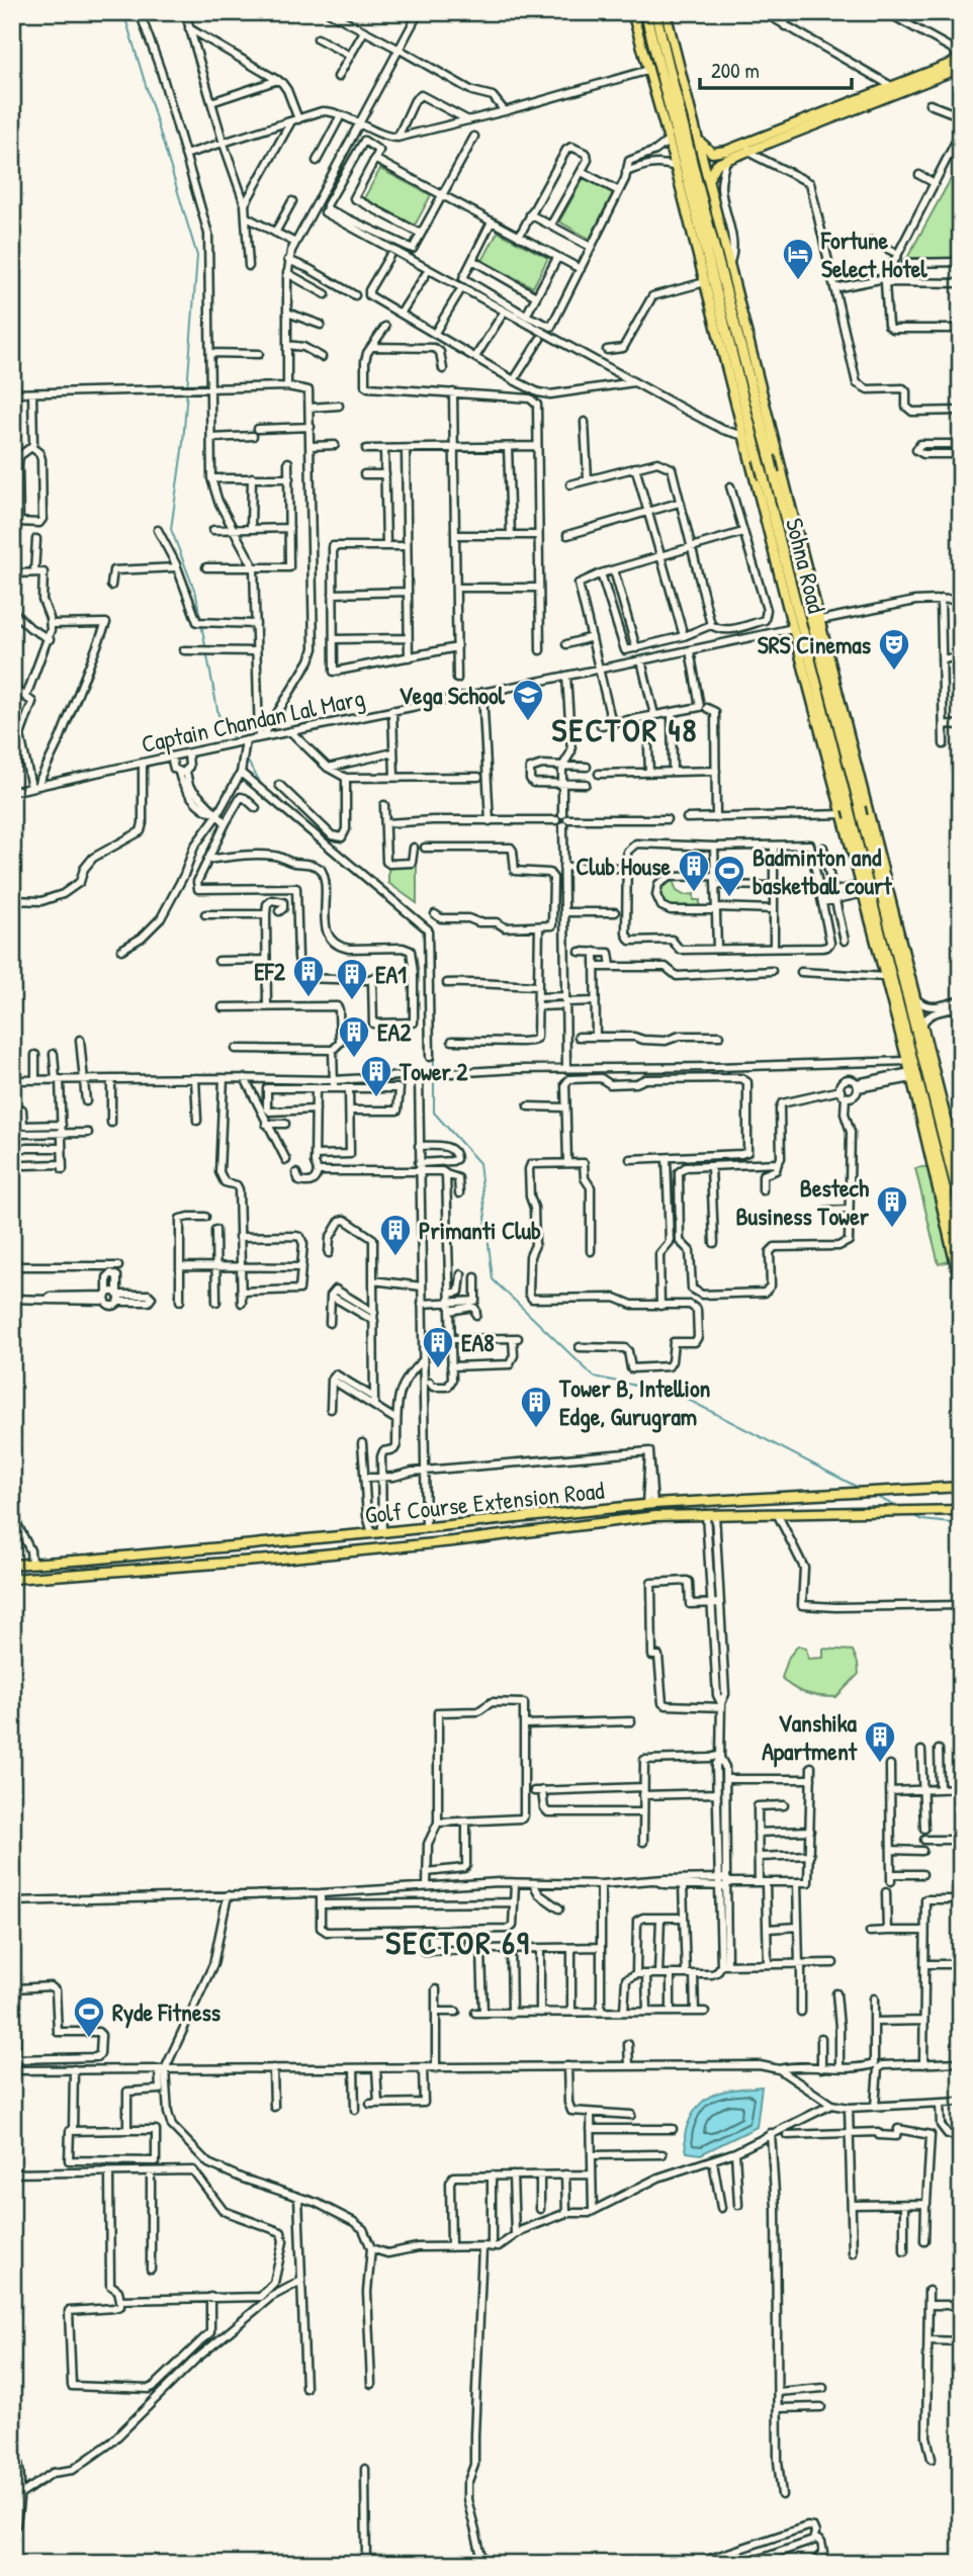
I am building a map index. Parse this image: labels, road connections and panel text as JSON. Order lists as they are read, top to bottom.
{
  "streets": {
    "highway": ["Sohna Road"],
    "main road": ["Golf Course Extension Road"],
    "street": ["Captain Chandan Lal Marg"]
  },
  "districts": ["SECTOR 48", "SECTOR 69"],
  "places": {
    "hotel": ["Fortune Select Hotel"],
    "theatre": ["SRS Cinemas"],
    "school or university": ["Vega School"],
    "building": [
      "Club House",
      "EF2",
      "EA1",
      "EA2",
      "Tower 2",
      "Bestech Business Tower",
      "Primanti Club",
      "EA8",
      "Tower B, Intellion Edge, Gurugram",
      "Vanshika Apartment"
    ],
    "sports": ["Badminton and basketball court", "Ryde Fitness"]
  },
  "scale_bar": "200 m"
}
